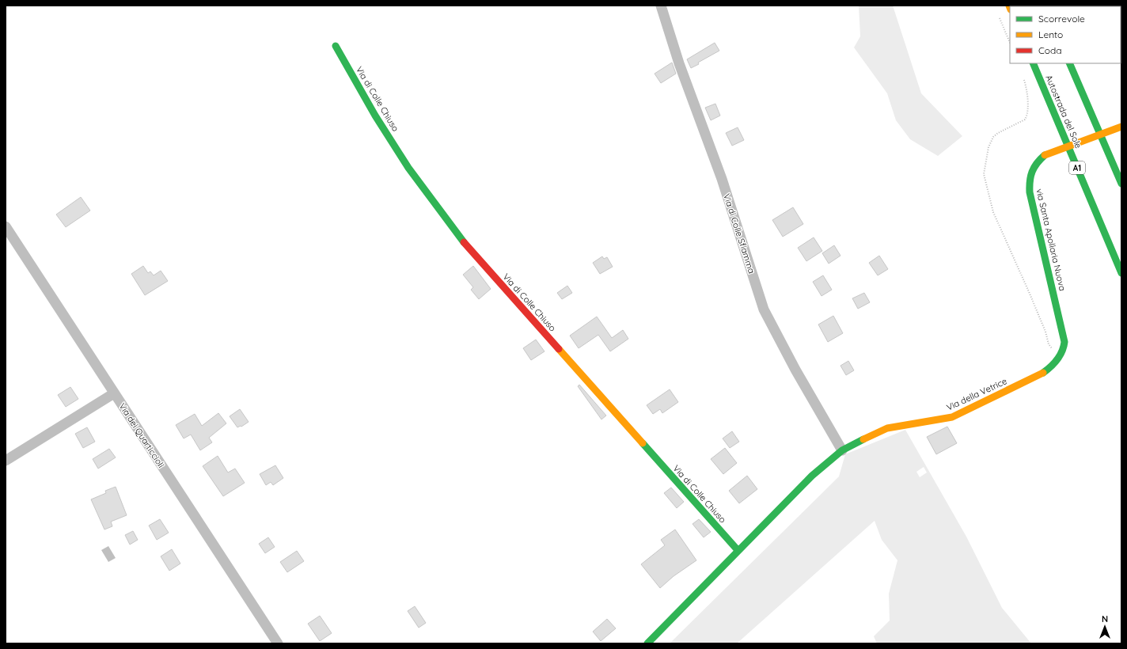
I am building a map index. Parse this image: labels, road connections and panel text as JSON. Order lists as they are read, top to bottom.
{
  "streets": {
    "main road": [
      "Via di Colle Chiuso",
      "Autostrada del Sole",
      "A1",
      "via Santa Apollaria Nuova",
      "Via della Vetrice"
    ],
    "street": ["Via di Colle Sfiamma", "Via dei Quarticcioli"]
  },
  "crossings": [
    ["Via di Colle Chiuso", "Via della Vetrice"],
    ["Via di Colle Sfiamma", "Via della Vetrice"],
    ["via Santa Apollaria Nuova", "Via della Vetrice"]
  ],
  "legend": ["Scorrevole", "Lento", "Coda"],
  "north": "top"
}
